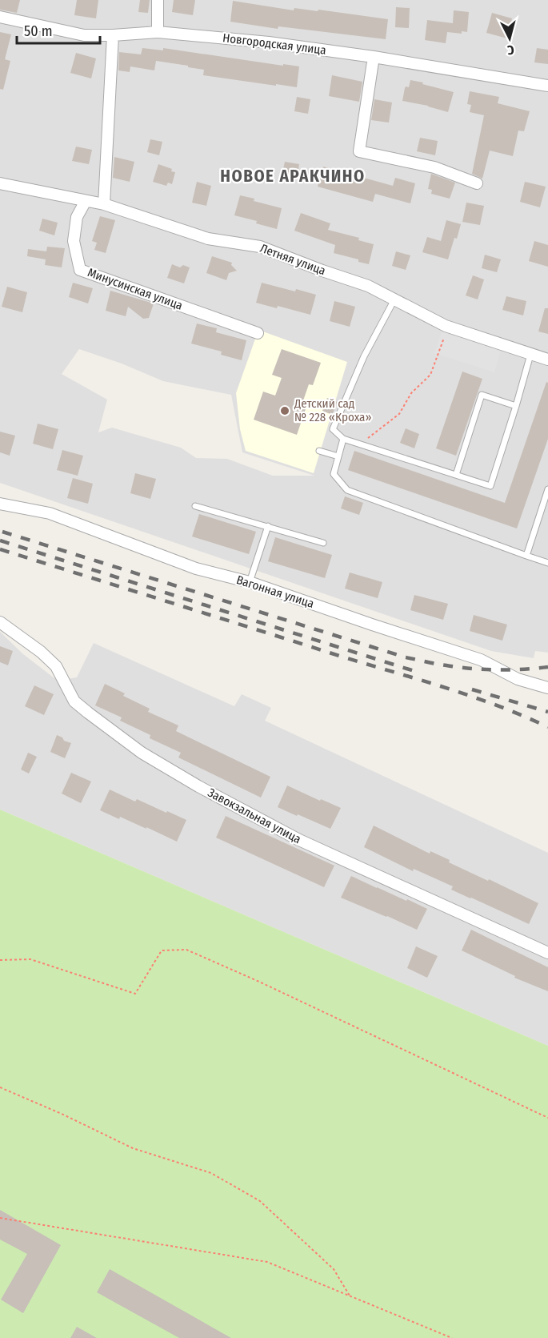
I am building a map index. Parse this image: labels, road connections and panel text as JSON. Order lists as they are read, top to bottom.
{
  "streets": {
    "street": [
      "Новгородская улица",
      "Летняя улица",
      "Минусинская улица",
      "Вагонная улица",
      "Завокзальная улица"
    ]
  },
  "crossings": [
    ["Летняя улица", "Минусинская улица"]
  ],
  "districts": ["НОВОЕ АРАКЧИНО"],
  "places": ["Детский сад № 228 «Кроха»"],
  "scale_bar": "50 m",
  "north": "bottom"
}
